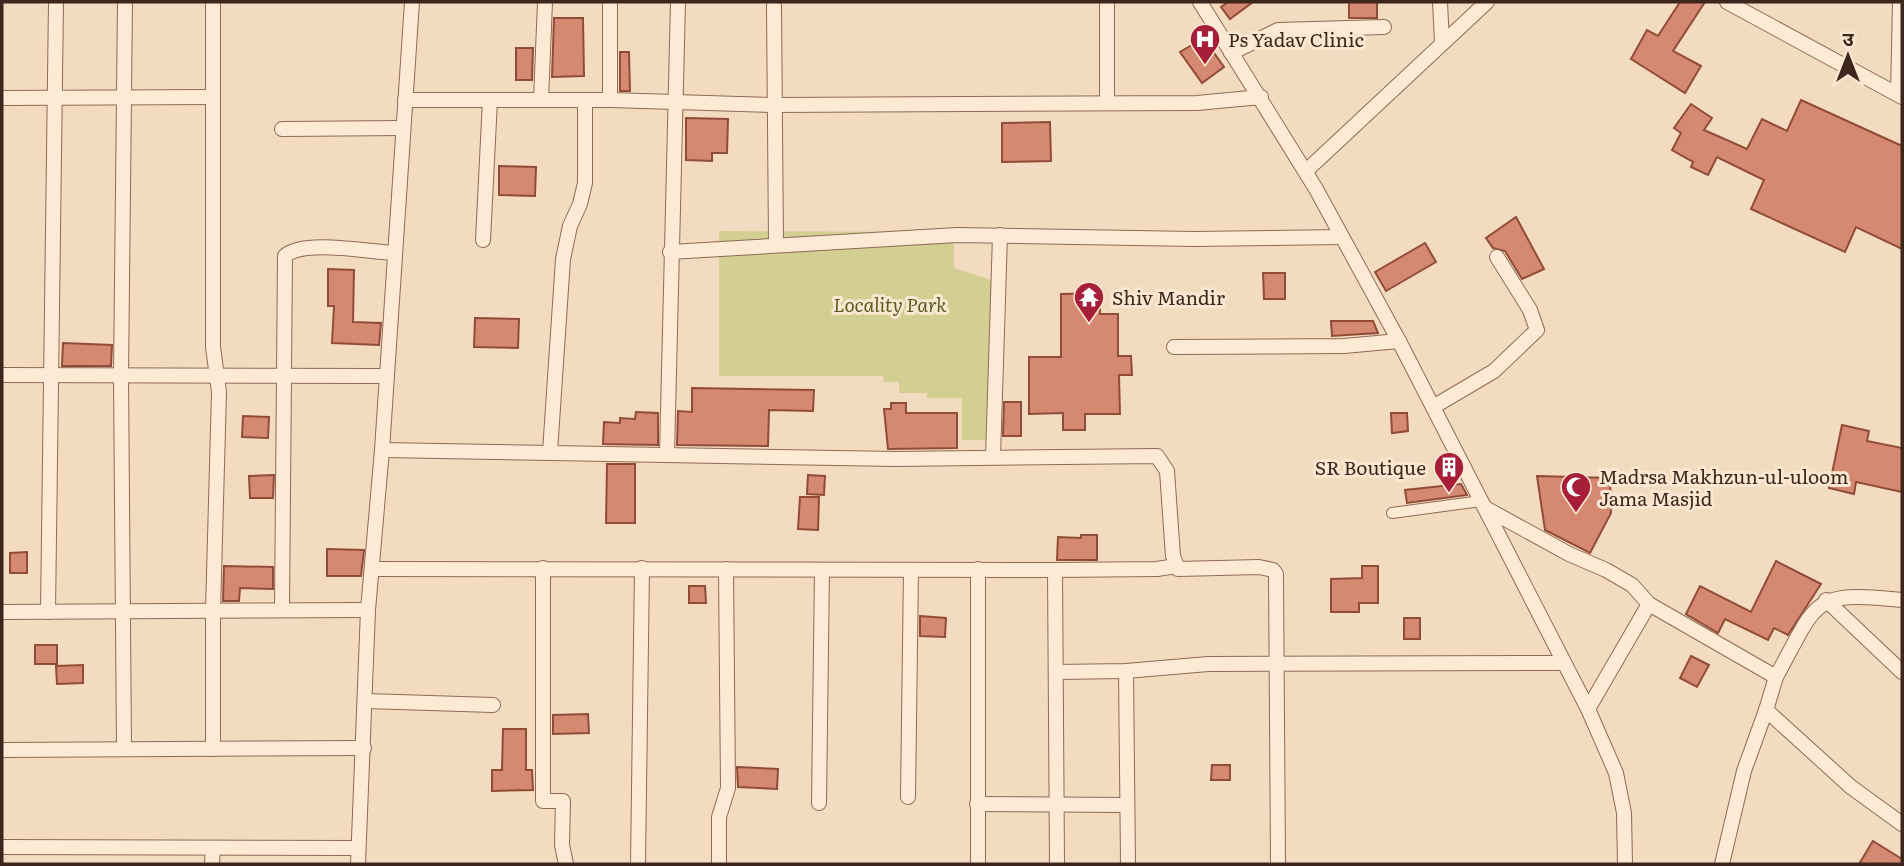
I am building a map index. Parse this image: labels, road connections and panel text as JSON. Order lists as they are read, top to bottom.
{
  "parks": ["Locality Park"],
  "places": {
    "hospital": ["Ps Yadav Clinic"],
    "temple": ["Shiv Mandir"],
    "building": ["SR Boutique"],
    "mosque": ["Madrsa Makhzun-ul-uloom Jama Masjid"]
  },
  "north": "top"
}
